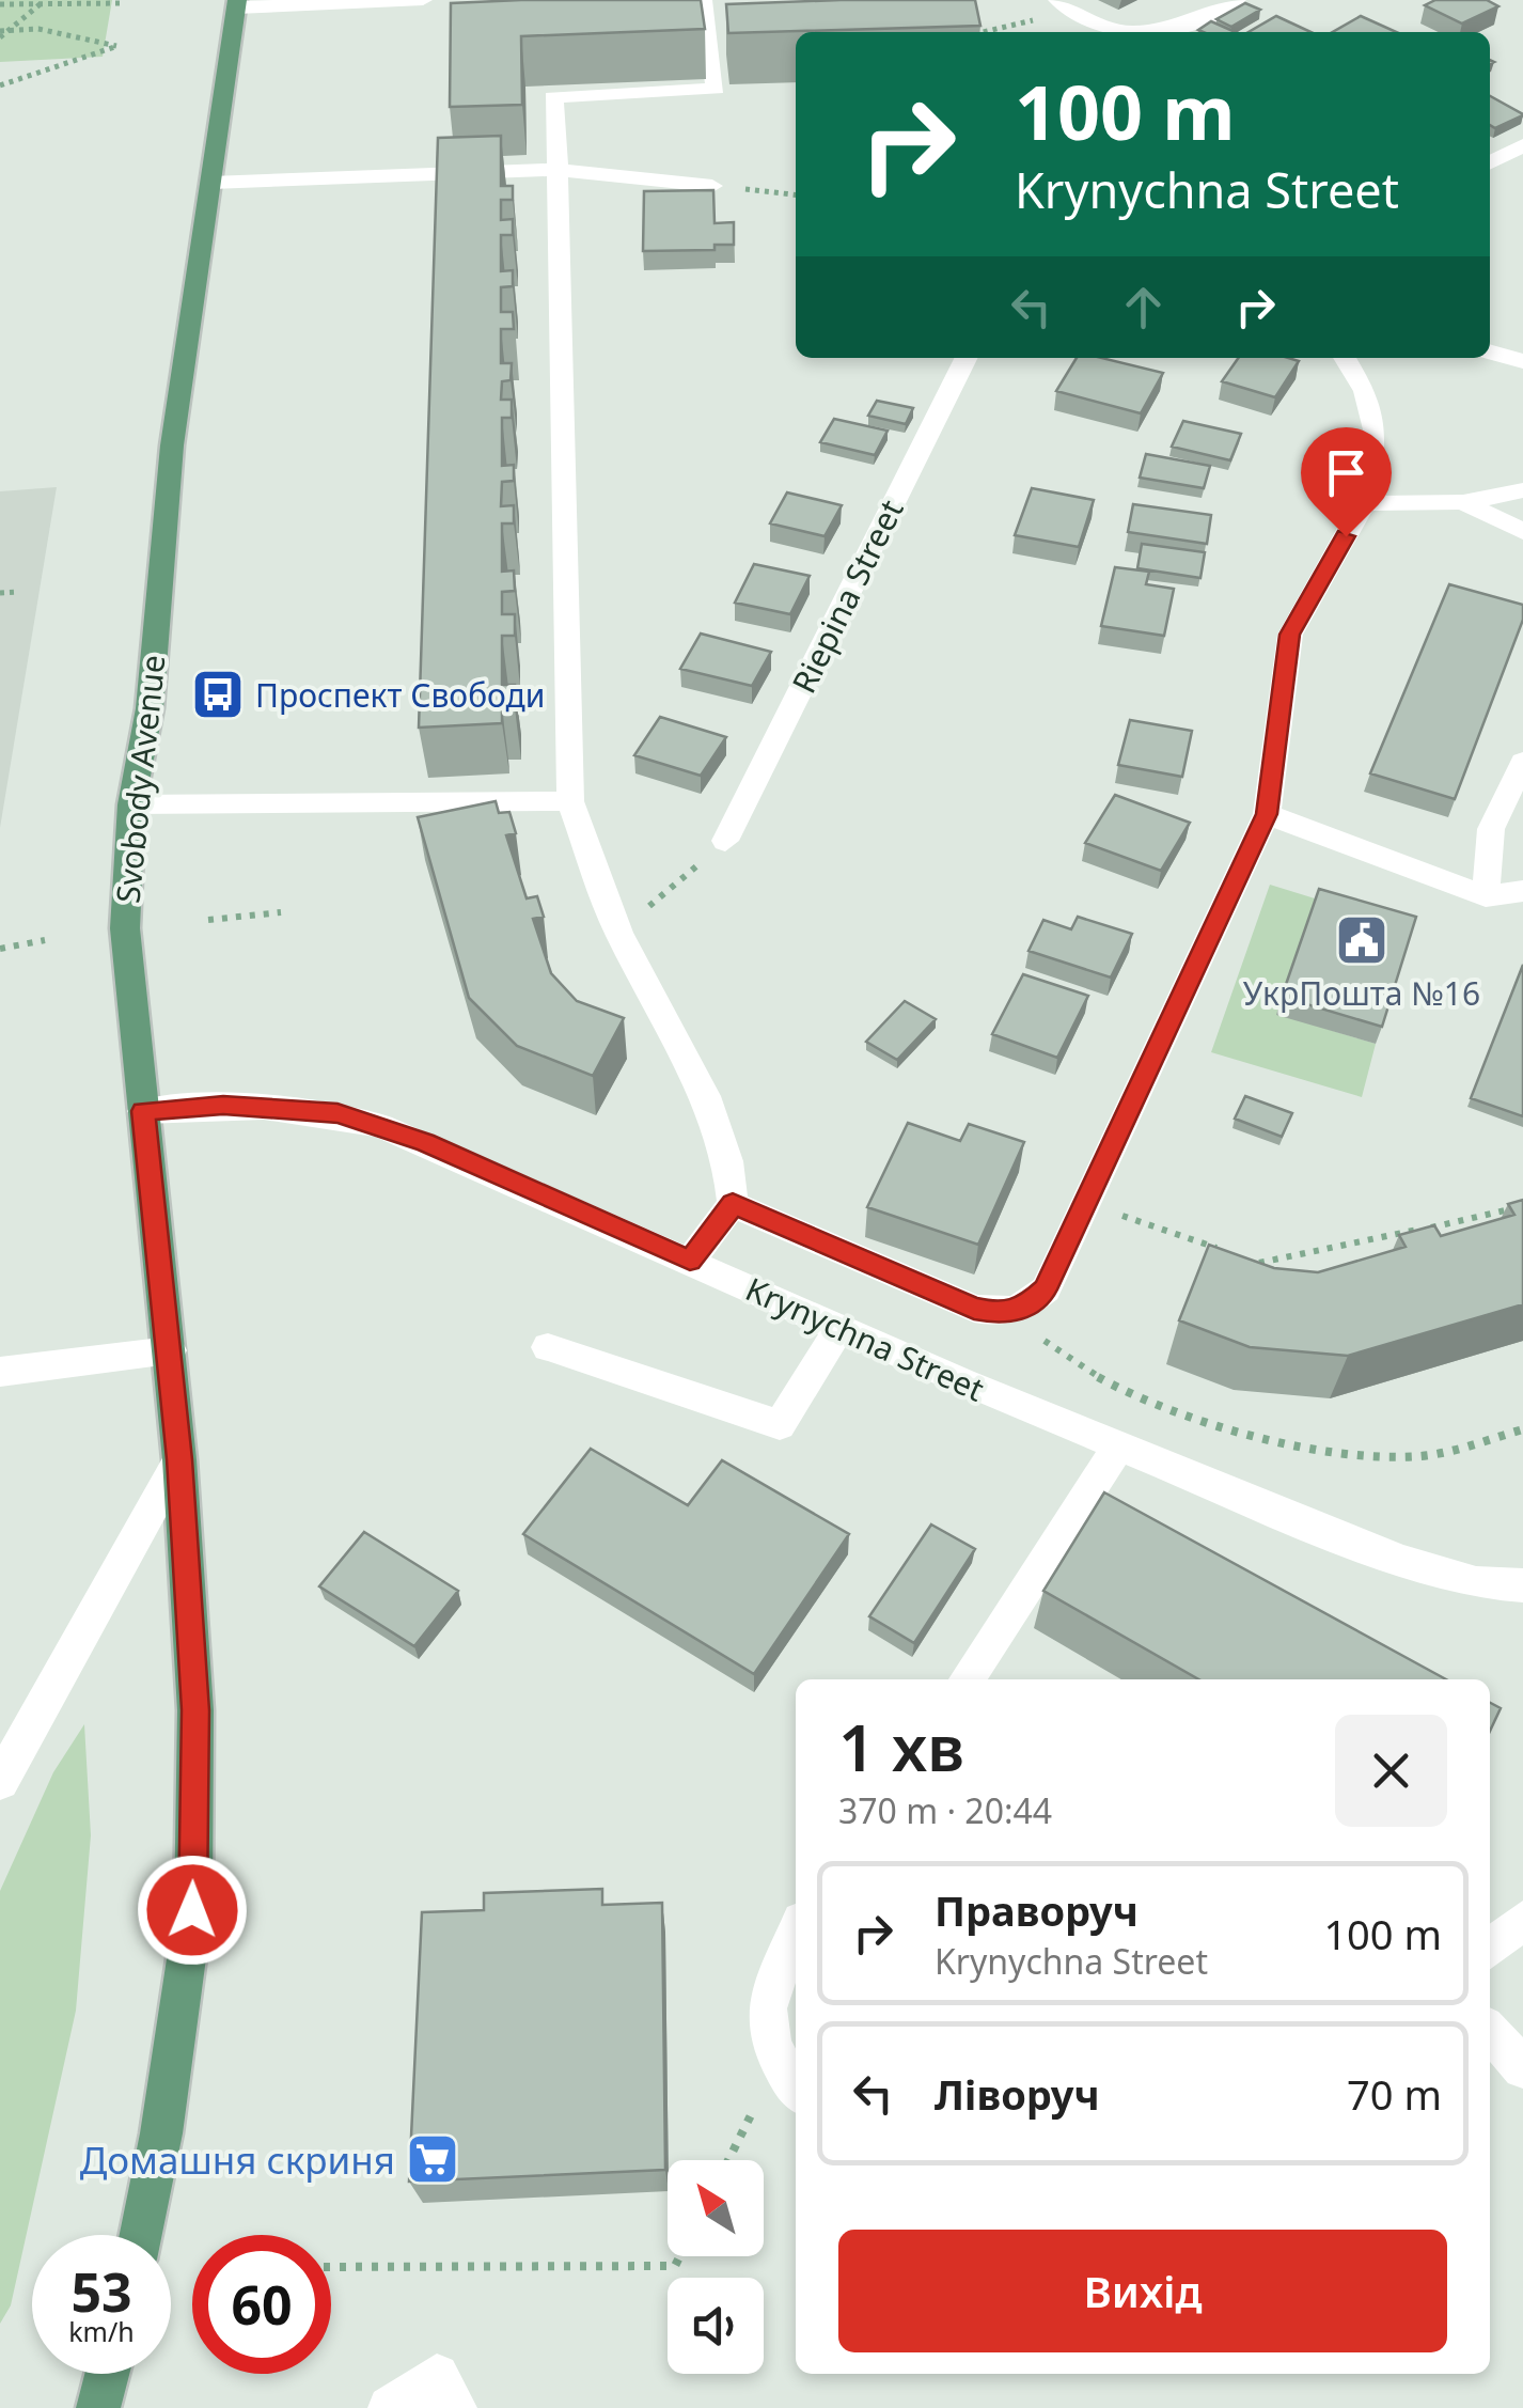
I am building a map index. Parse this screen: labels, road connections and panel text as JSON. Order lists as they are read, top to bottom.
{
  "streets": {
    "main road": ["Svobody Avenue"],
    "street": ["Riepina Street", "Krynychna Street"]
  },
  "crossings": [
    ["Svobody Avenue", "Krynychna Street"]
  ],
  "places": {
    "bus stop": ["Проспект Свободи"],
    "public building": ["УкрПошта №16"],
    "supermarket": ["Домашня скриня"]
  },
  "north": "top left",
  "page": {
    "turn": ["100 m", "Krynychna Street"],
    "heading": ["1 хв", "370 m · 20:44"],
    "list": [
      {
        "name": "Праворуч",
        "note": "Krynychna Street",
        "value": "100 m"
      },
      {
        "name": "Ліворуч",
        "value": "70 m"
      }
    ],
    "buttons": "Вихід",
    "speed": "53 km/h",
    "limit": "60"
  }
}
